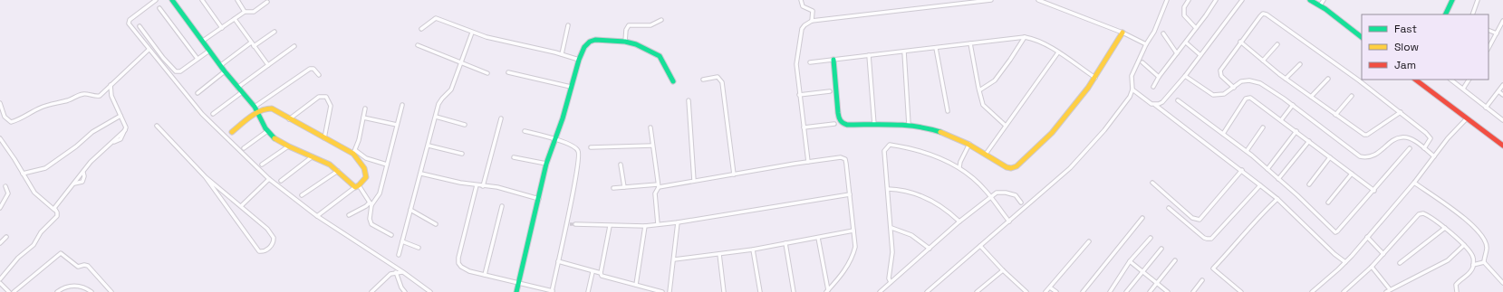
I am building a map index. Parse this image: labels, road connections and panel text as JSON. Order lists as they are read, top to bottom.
{
  "legend": ["Fast", "Slow", "Jam"]
}
